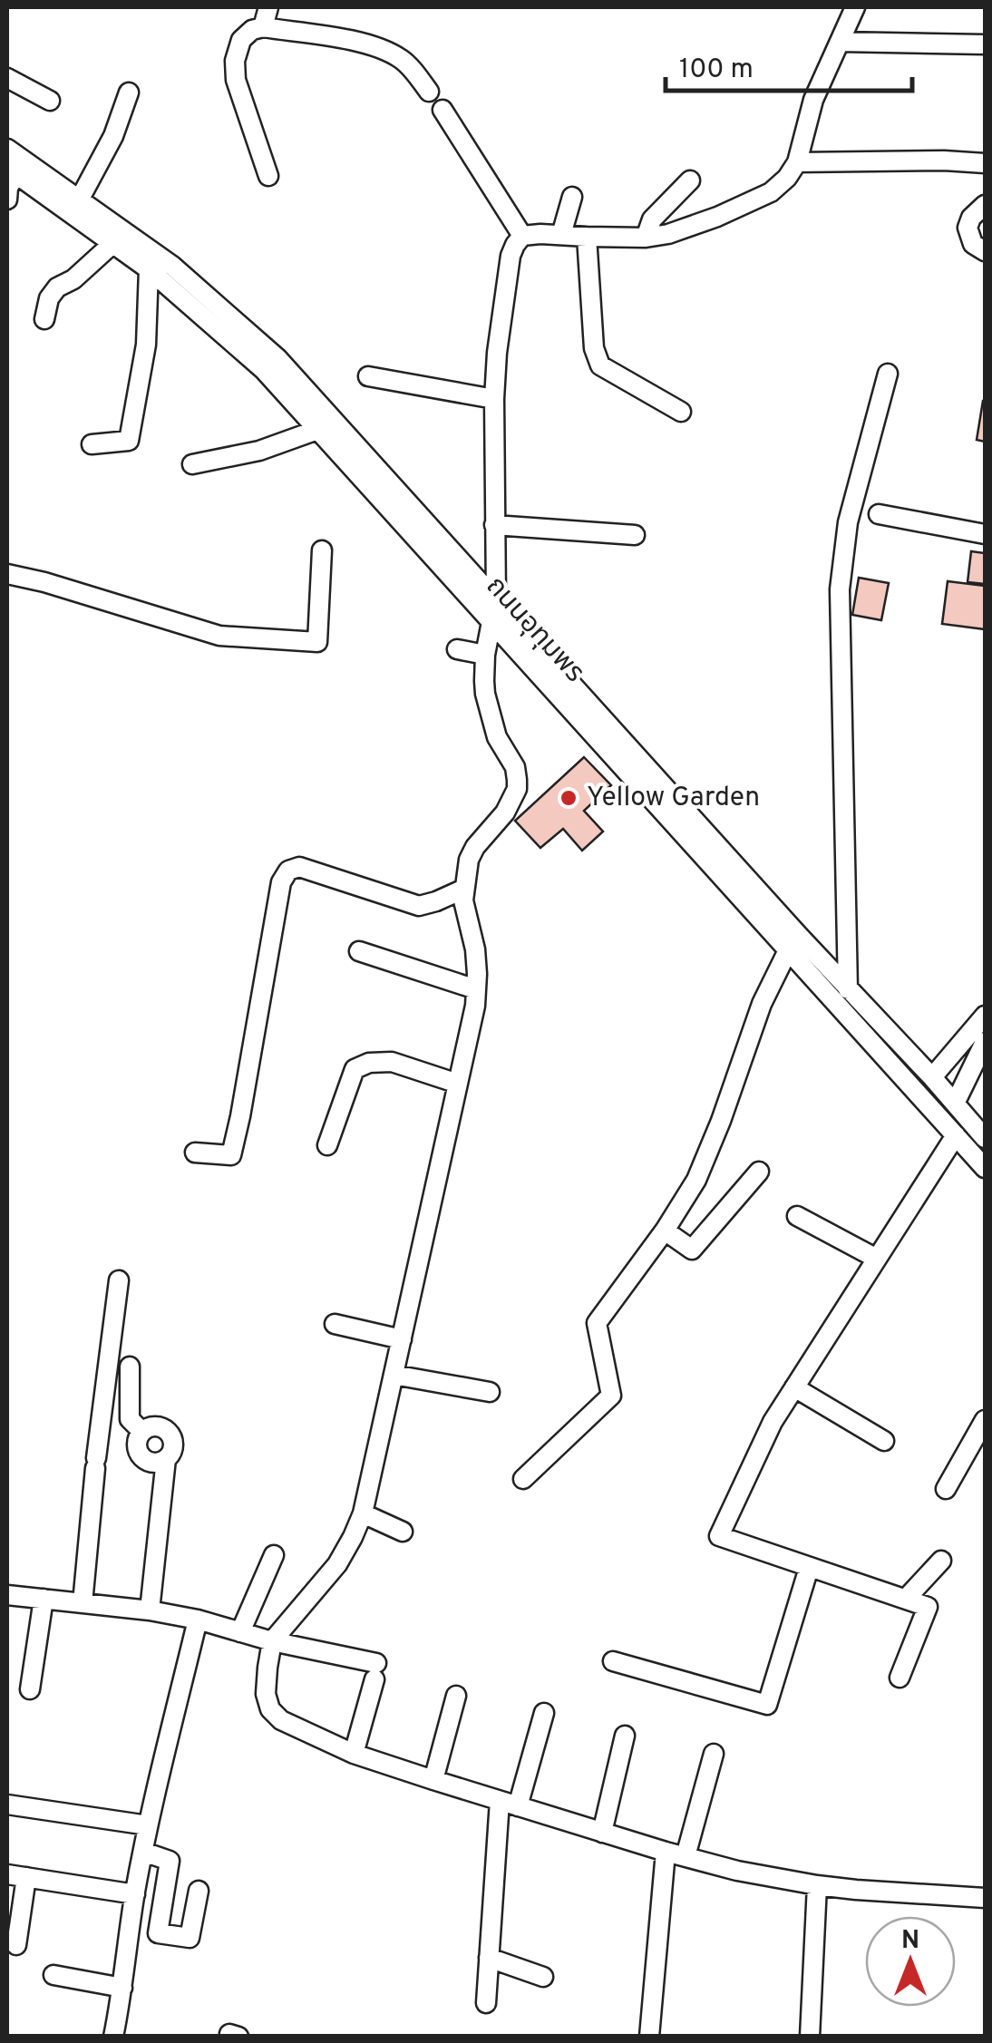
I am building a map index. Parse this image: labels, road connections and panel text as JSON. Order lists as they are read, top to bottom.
{
  "streets": {
    "street": ["ถนนอุทุมพร"]
  },
  "places": ["Yellow Garden"],
  "scale_bar": "100 m",
  "north": "top"
}
